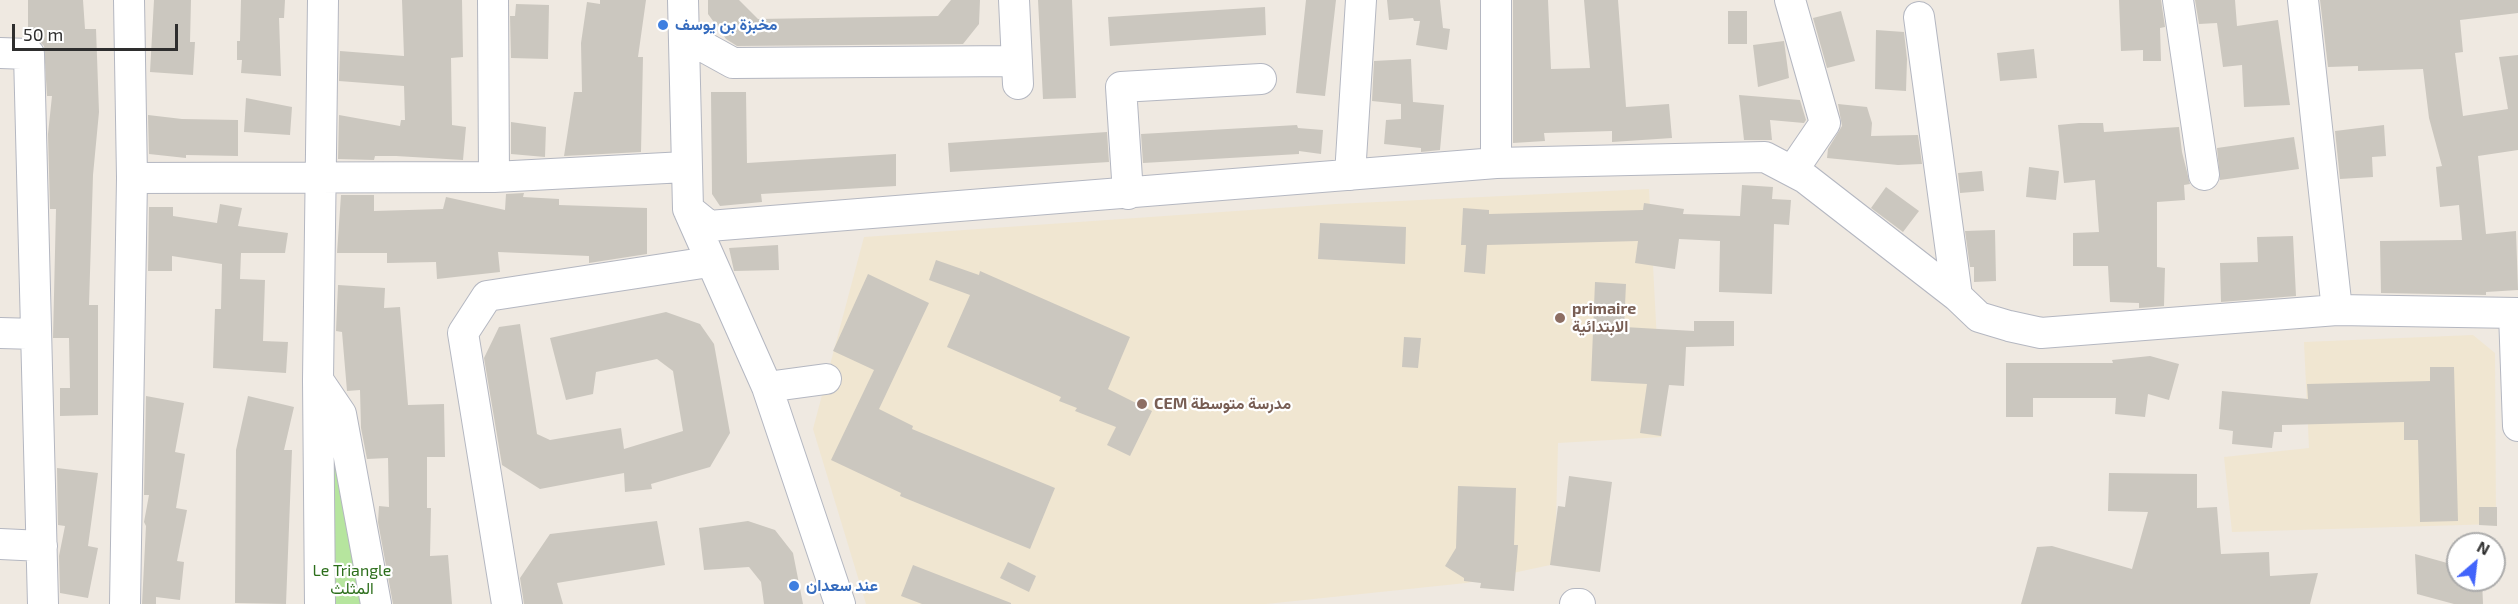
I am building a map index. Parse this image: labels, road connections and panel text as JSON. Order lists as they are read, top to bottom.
{
  "parks": ["Le Triangle المثلث"],
  "places": [
    "مخبزة بن یوسف",
    "primaire الابتدائية",
    "CEM مدرسة متوسطة",
    "عند سعدان"
  ],
  "scale_bar": "50 m",
  "north": "top right"
}
